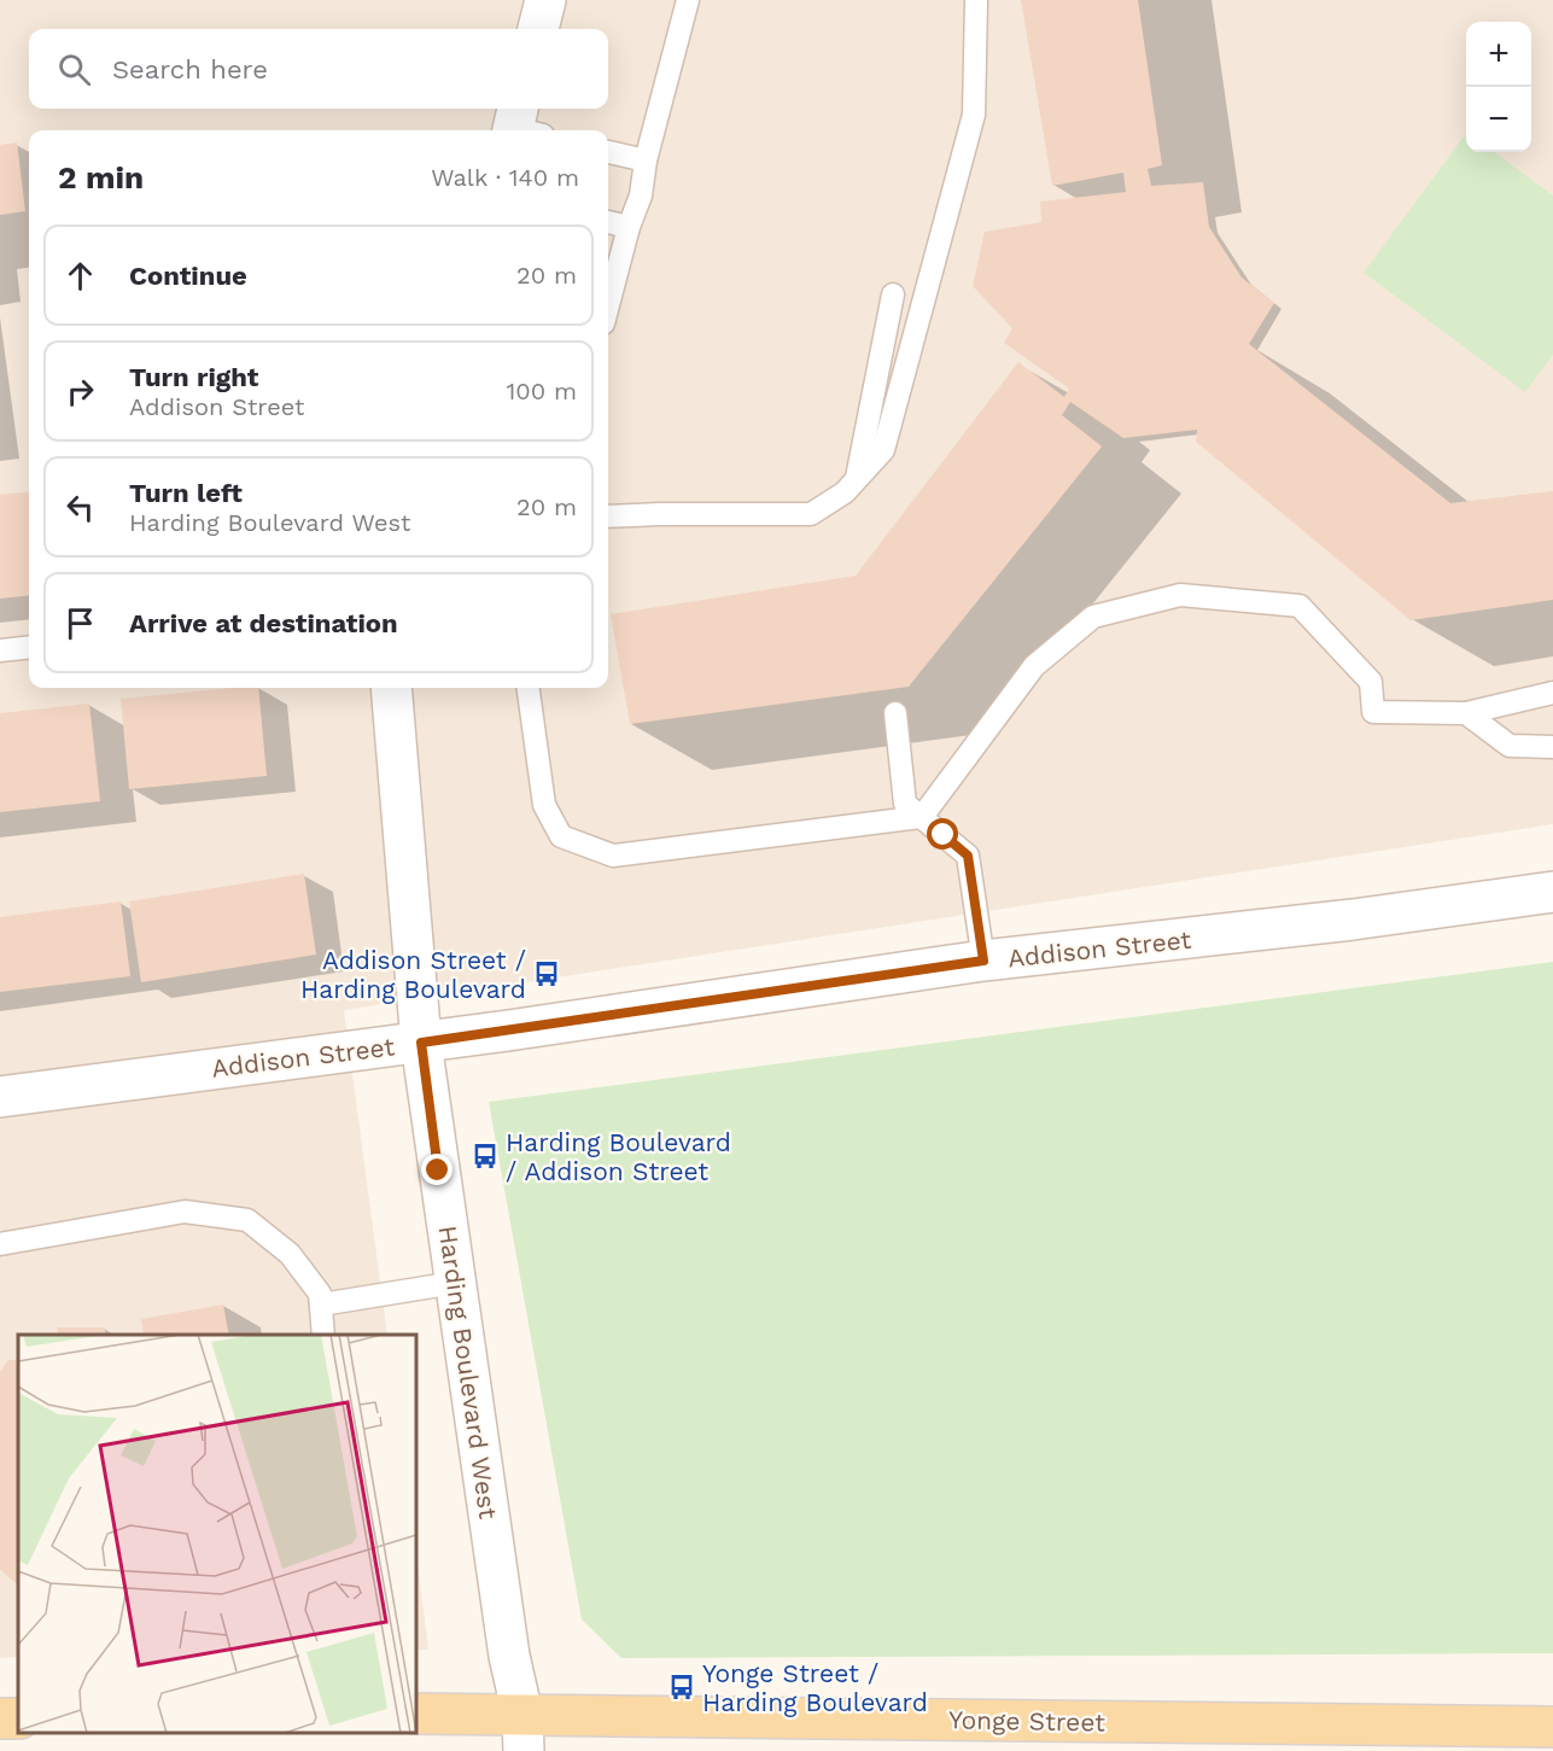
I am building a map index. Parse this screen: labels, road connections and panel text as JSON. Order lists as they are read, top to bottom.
{
  "streets": {
    "main road": ["Yonge Street"],
    "street": ["Addison Street", "Harding Boulevard West"]
  },
  "crossings": [
    ["Addison Street", "Harding Boulevard West"],
    ["Harding Boulevard West", "Yonge Street"]
  ],
  "places": {
    "bus stop": ["Addison Street / Harding Boulevard", "Harding Boulevard / Addison Street", "Yonge Street / Harding Boulevard"]
  },
  "page": {
    "map_buttons": ["+", "−"],
    "search": "Search here",
    "heading": ["2 min", "Walk · 140 m"],
    "list": [
      ["Continue", "20 m"],
      ["Turn right", "Addison Street", "100 m"],
      ["Turn left", "Harding Boulevard West", "20 m"],
      "Arrive at destination"
    ]
  }
}
